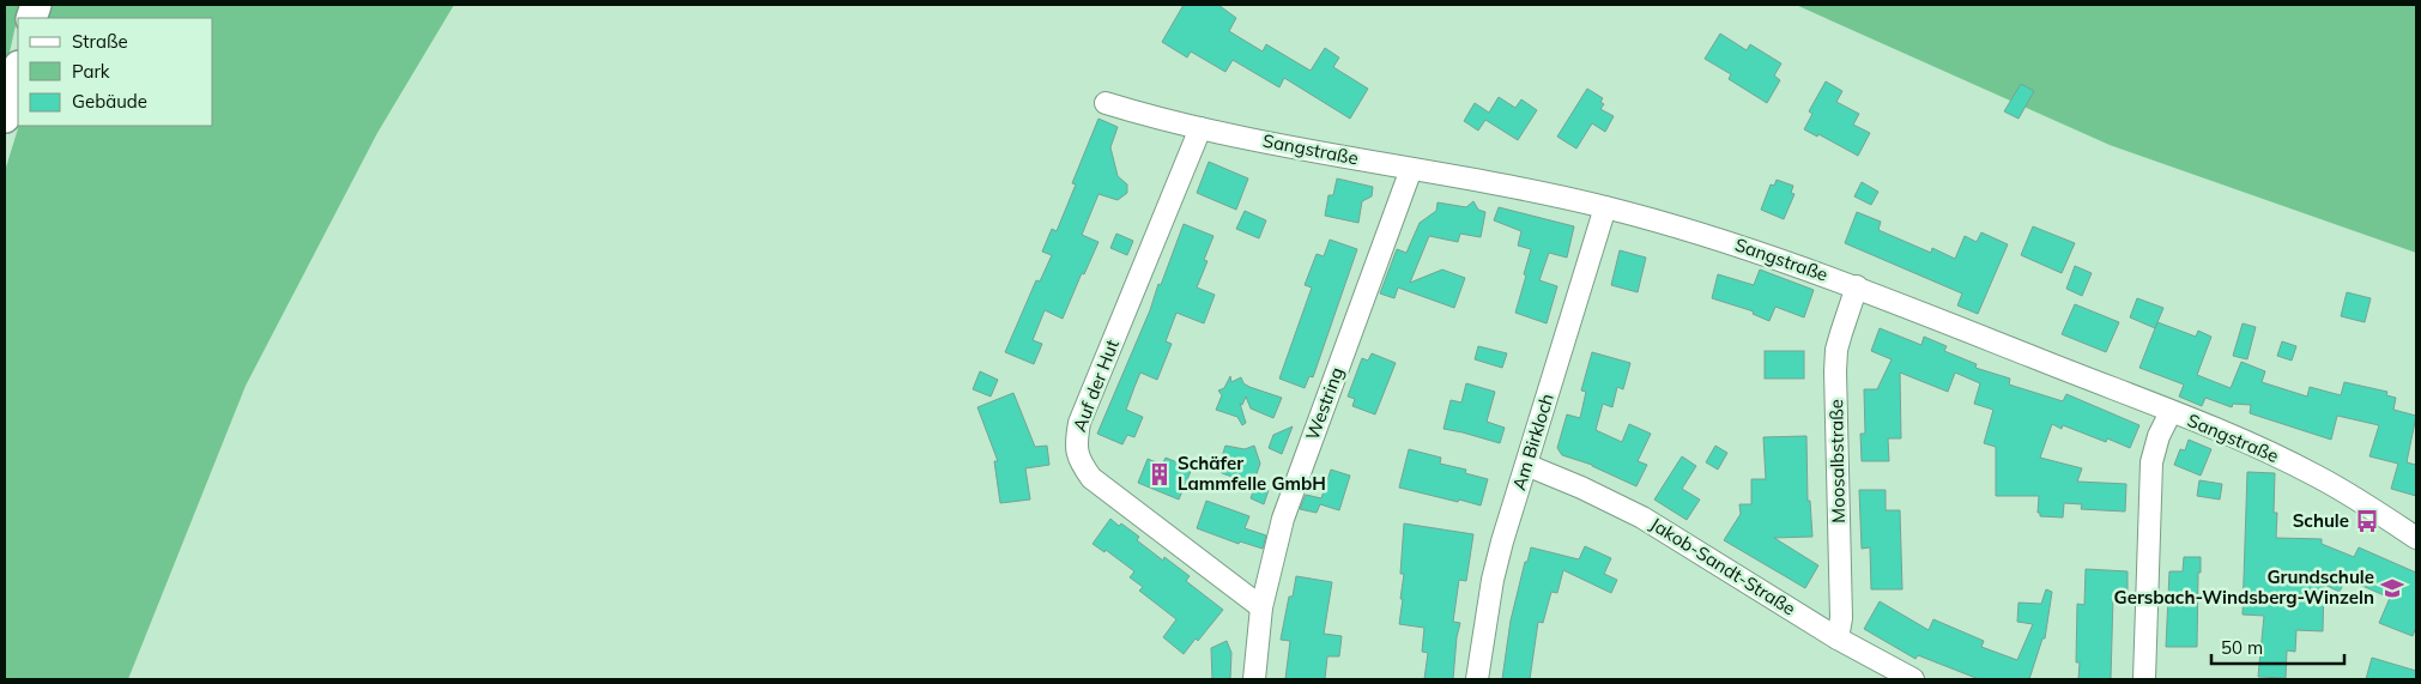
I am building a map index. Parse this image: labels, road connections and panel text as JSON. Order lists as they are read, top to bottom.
{
  "streets": {
    "street": [
      "Sangstraße",
      "Auf der Hut",
      "Westring",
      "Am Birkloch",
      "Moosalbstraße",
      "Jakob-Sandt-Straße"
    ]
  },
  "crossings": [
    ["Sangstraße", "Auf der Hut"],
    ["Sangstraße", "Westring"],
    ["Sangstraße", "Am Birkloch"],
    ["Sangstraße", "Moosalbstraße"],
    ["Auf der Hut", "Westring"],
    ["Am Birkloch", "Jakob-Sandt-Straße"],
    ["Moosalbstraße", "Jakob-Sandt-Straße"]
  ],
  "places": {
    "building": ["Schäfer Lammfelle GmbH"],
    "bus stop": ["Schule"],
    "school or university": ["Grundschule Gersbach-Windsberg-Winzeln"]
  },
  "legend": ["Straße", "Park", "Gebäude"],
  "scale_bar": "50 m"
}
